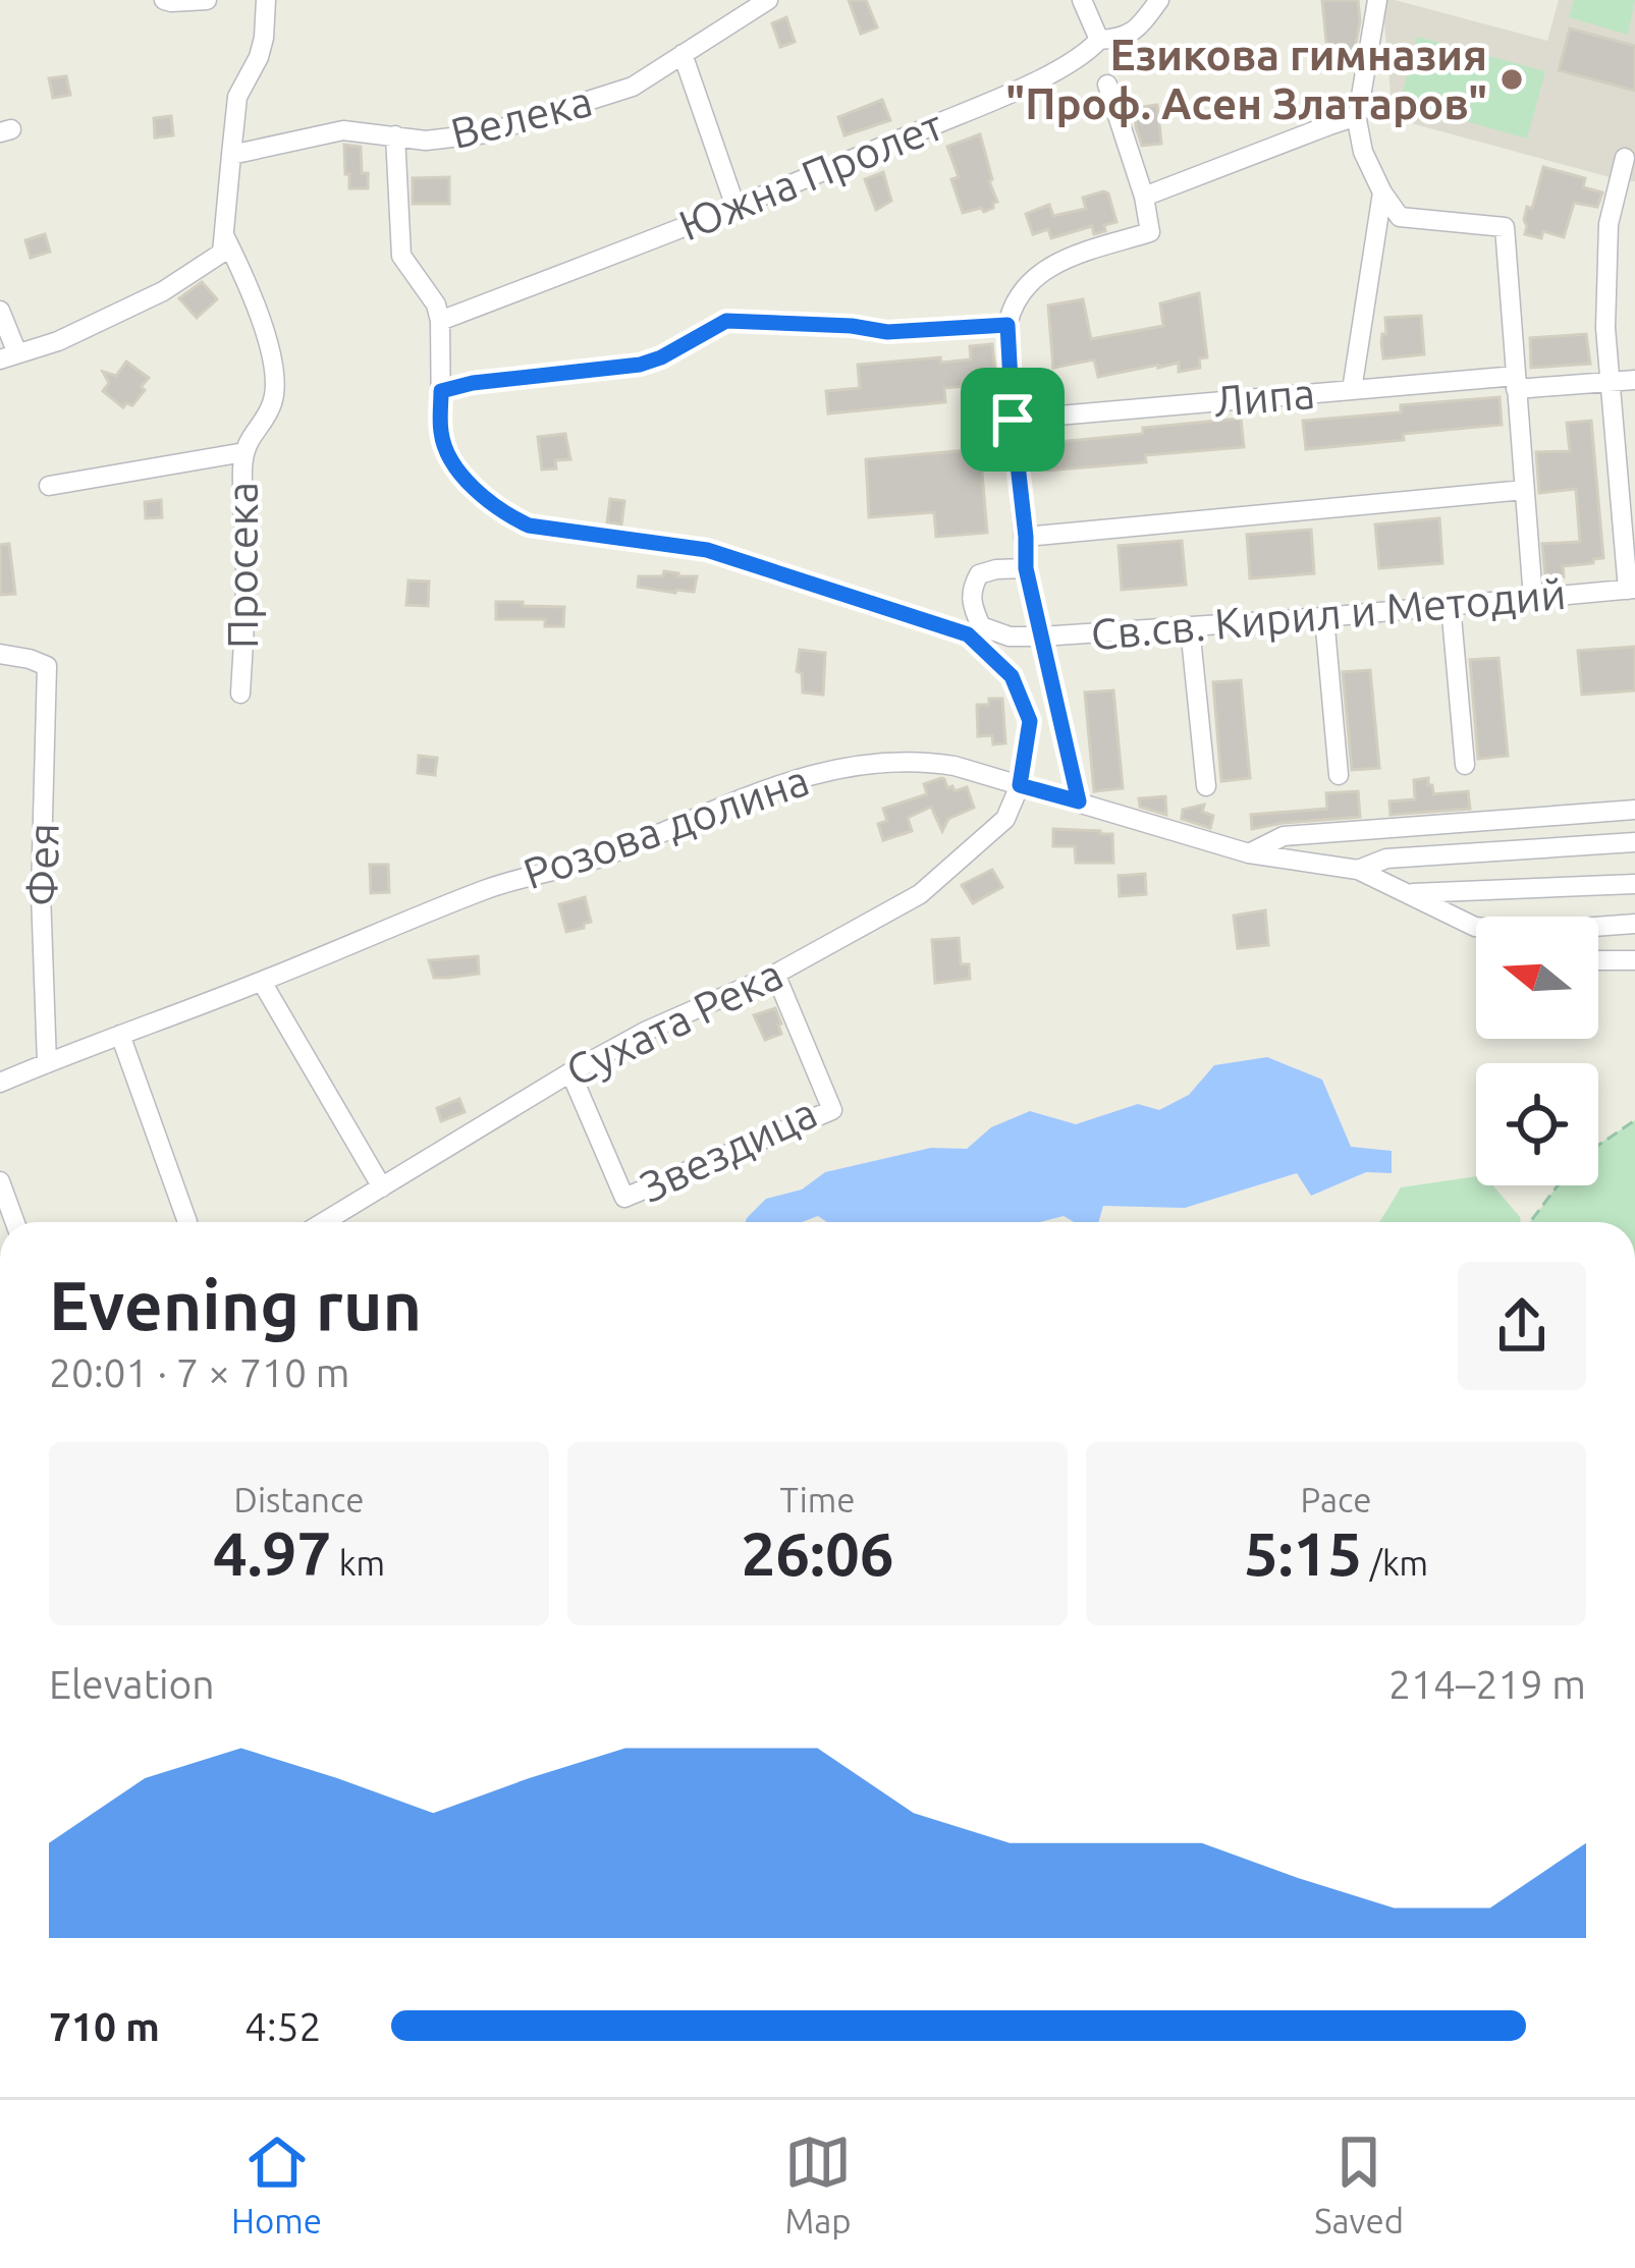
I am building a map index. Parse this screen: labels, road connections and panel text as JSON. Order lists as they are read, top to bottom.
{
  "streets": {
    "street": [
      "Велека",
      "Южна Пролет",
      "Липа",
      "Просека",
      "Св.св. Кирил и Методий",
      "Розова долина",
      "Фея",
      "Сухата Река",
      "Звездица"
    ]
  },
  "crossings": [
    ["Южна Пролет", "Св.св. Кирил и Методий"],
    ["Розова долина", "Фея"],
    ["Розова долина", "Сухата Река"],
    ["Сухата Река", "Звездица"]
  ],
  "places": ["Езикова гимназия \"Проф. Асен Златаров\""],
  "north": "left",
  "page": {
    "heading": ["Evening run", "20:01 · 7 × 710 m"],
    "stats": [
      ["Distance", "4.97 km"],
      ["Time", "26:06"],
      ["Pace", "5:15 /km"]
    ],
    "chart": ["Elevation", "214–219 m"],
    "list": [
      {
        "name": "710 m",
        "note": "4:52"
      }
    ],
    "tabs": ["Home", "Map", "Saved"]
  }
}
